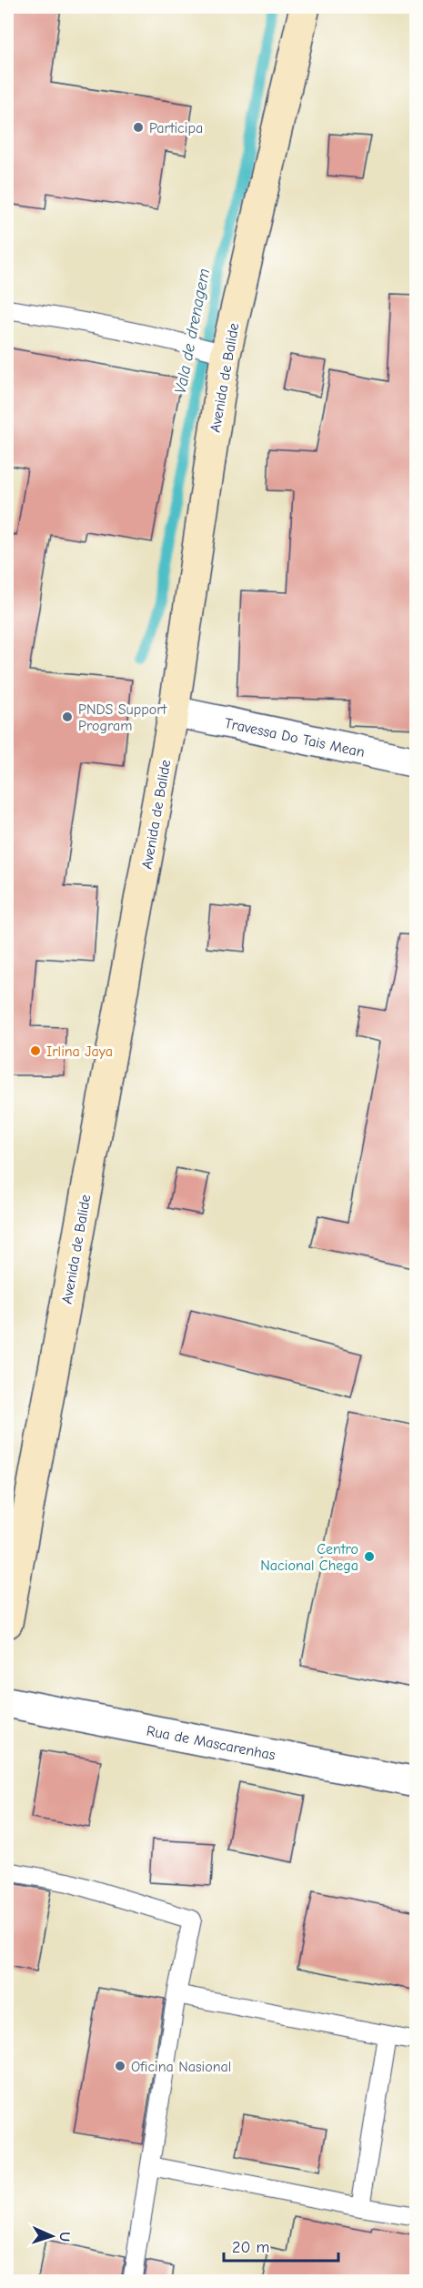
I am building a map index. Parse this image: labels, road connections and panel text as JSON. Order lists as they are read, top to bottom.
{
  "streets": {
    "main road": ["Avenida de Balide"],
    "street": ["Travessa Do Tais Mean", "Rua de Mascarenhas"]
  },
  "crossings": [
    ["Avenida de Balide", "Travessa Do Tais Mean"]
  ],
  "water": ["Vala de drenagem"],
  "places": [
    "Participa",
    "PNDS Support Program",
    "Irlina Jaya",
    "Centro Nacional Chega",
    "Oficina Nasional"
  ],
  "scale_bar": "20 m",
  "north": "right"
}
